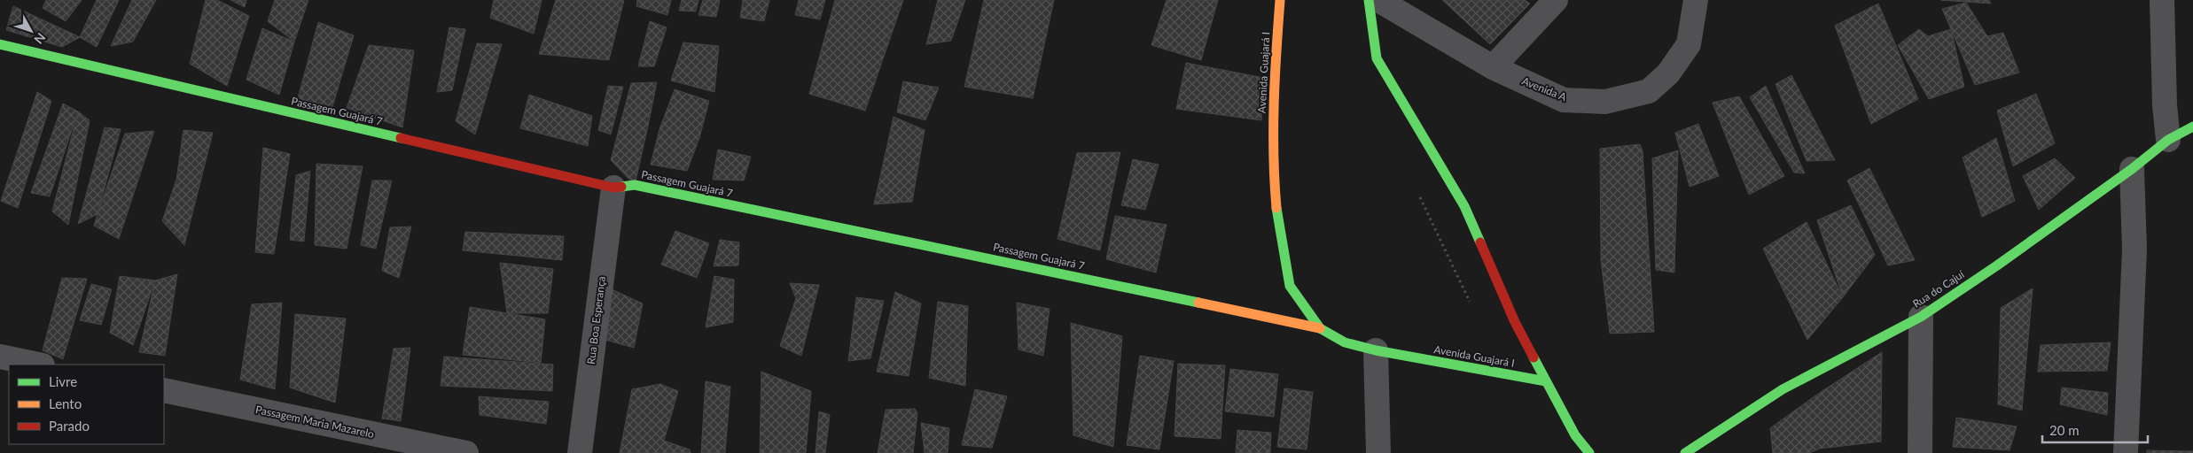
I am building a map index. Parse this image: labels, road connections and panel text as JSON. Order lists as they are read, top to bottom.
{
  "streets": {
    "street": [
      "Avenida Guajará I",
      "Avenida A",
      "Passagem Guajará 7",
      "Rua do Cajuí",
      "Rua Boa Esperança",
      "Passagem Maria Mazarelo"
    ]
  },
  "crossings": [
    ["Avenida Guajará I", "Passagem Guajará 7"],
    ["Passagem Guajará 7", "Rua Boa Esperança"]
  ],
  "legend": ["Livre", "Lento", "Parado"],
  "scale_bar": "20 m",
  "north": "bottom right"
}
